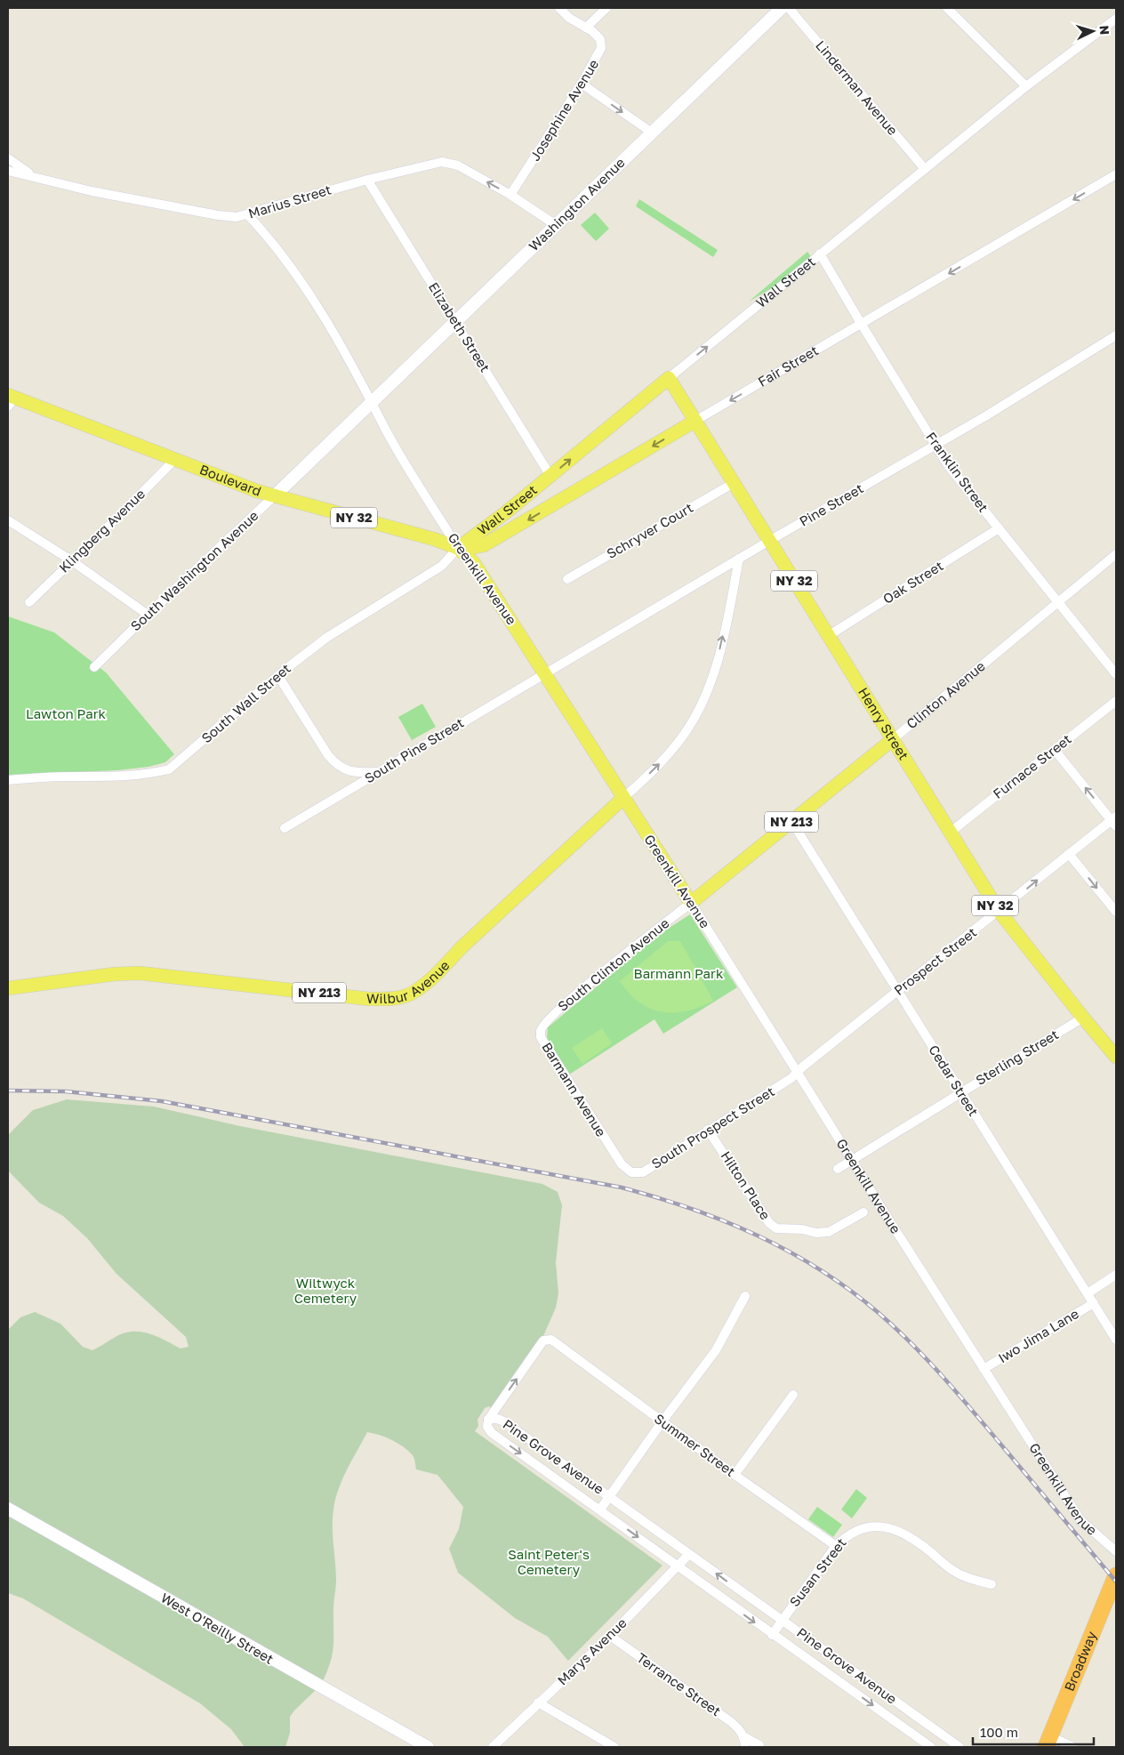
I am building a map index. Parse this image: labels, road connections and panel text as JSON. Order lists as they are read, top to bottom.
{
  "streets": {
    "highway": ["Broadway"],
    "main road": [
      "Washington Avenue",
      "Wall Street",
      "Fair Street",
      "Boulevard",
      "NY 32",
      "South Washington Avenue",
      "Greenkill Avenue",
      "Clinton Avenue",
      "Henry Street",
      "NY 213",
      "Wilbur Avenue",
      "West O'Reilly Street"
    ],
    "street": [
      "Linderman Avenue",
      "Josephine Avenue",
      "Marius Street",
      "Elizabeth Street",
      "Franklin Street",
      "Pine Street",
      "Klingberg Avenue",
      "Schryver Court",
      "Oak Street",
      "South Wall Street",
      "South Pine Street",
      "Furnace Street",
      "Prospect Street",
      "South Clinton Avenue",
      "Sterling Street",
      "Cedar Street",
      "Barmann Avenue",
      "South Prospect Street",
      "Hilton Place",
      "Iwo Jima Lane",
      "Summer Street",
      "Pine Grove Avenue",
      "Susan Street",
      "Marys Avenue",
      "Terrance Street"
    ]
  },
  "crossings": [
    ["Linderman Avenue", "Wall Street"],
    ["Josephine Avenue", "Marius Street"],
    ["Marius Street", "Washington Avenue"],
    ["Marius Street", "Elizabeth Street"],
    ["Marius Street", "Greenkill Avenue"],
    ["Washington Avenue", "Elizabeth Street"],
    ["Washington Avenue", "South Washington Avenue"],
    ["Washington Avenue", "Greenkill Avenue"],
    ["Wall Street", "Elizabeth Street"],
    ["Wall Street", "Fair Street"],
    ["Wall Street", "Franklin Street"],
    ["Wall Street", "Boulevard"],
    ["Wall Street", "Greenkill Avenue"],
    ["Wall Street", "South Wall Street"],
    ["Wall Street", "Henry Street"],
    ["Fair Street", "Franklin Street"],
    ["Fair Street", "Boulevard"],
    ["Fair Street", "Greenkill Avenue"],
    ["Fair Street", "South Wall Street"],
    ["Fair Street", "Henry Street"],
    ["Franklin Street", "Pine Street"],
    ["Franklin Street", "Oak Street"],
    ["Franklin Street", "Clinton Avenue"],
    ["Boulevard", "Klingberg Avenue"],
    ["Boulevard", "South Washington Avenue"],
    ["Boulevard", "Greenkill Avenue"],
    ["Boulevard", "South Wall Street"],
    ["Pine Street", "Greenkill Avenue"],
    ["Pine Street", "Henry Street"],
    ["Pine Street", "South Pine Street"],
    ["Schryver Court", "Henry Street"],
    ["South Washington Avenue", "Greenkill Avenue"],
    ["Greenkill Avenue", "Clinton Avenue"],
    ["Greenkill Avenue", "South Wall Street"],
    ["Greenkill Avenue", "South Pine Street"],
    ["Greenkill Avenue", "Prospect Street"],
    ["Greenkill Avenue", "South Clinton Avenue"],
    ["Greenkill Avenue", "Wilbur Avenue"],
    ["Greenkill Avenue", "Sterling Street"],
    ["Greenkill Avenue", "South Prospect Street"],
    ["Greenkill Avenue", "Iwo Jima Lane"],
    ["Oak Street", "Henry Street"],
    ["Clinton Avenue", "Henry Street"],
    ["Clinton Avenue", "South Clinton Avenue"],
    ["Clinton Avenue", "Cedar Street"],
    ["Henry Street", "Furnace Street"],
    ["Henry Street", "Prospect Street"],
    ["Henry Street", "Sterling Street"],
    ["Prospect Street", "Cedar Street"],
    ["Prospect Street", "South Prospect Street"],
    ["South Clinton Avenue", "Barmann Avenue"],
    ["Sterling Street", "Cedar Street"],
    ["Cedar Street", "Iwo Jima Lane"],
    ["Barmann Avenue", "South Prospect Street"],
    ["South Prospect Street", "Hilton Place"],
    ["Summer Street", "Pine Grove Avenue"],
    ["Summer Street", "Susan Street"],
    ["Pine Grove Avenue", "Susan Street"],
    ["Pine Grove Avenue", "Marys Avenue"],
    ["Marys Avenue", "Terrance Street"]
  ],
  "one_way": ["Wall Street", "Fair Street"],
  "parks": [
    "Lawton Park",
    "Barmann Park",
    "Wiltwyck Cemetery",
    "Saint Peter's Cemetery"
  ],
  "scale_bar": "100 m",
  "north": "right"
}
